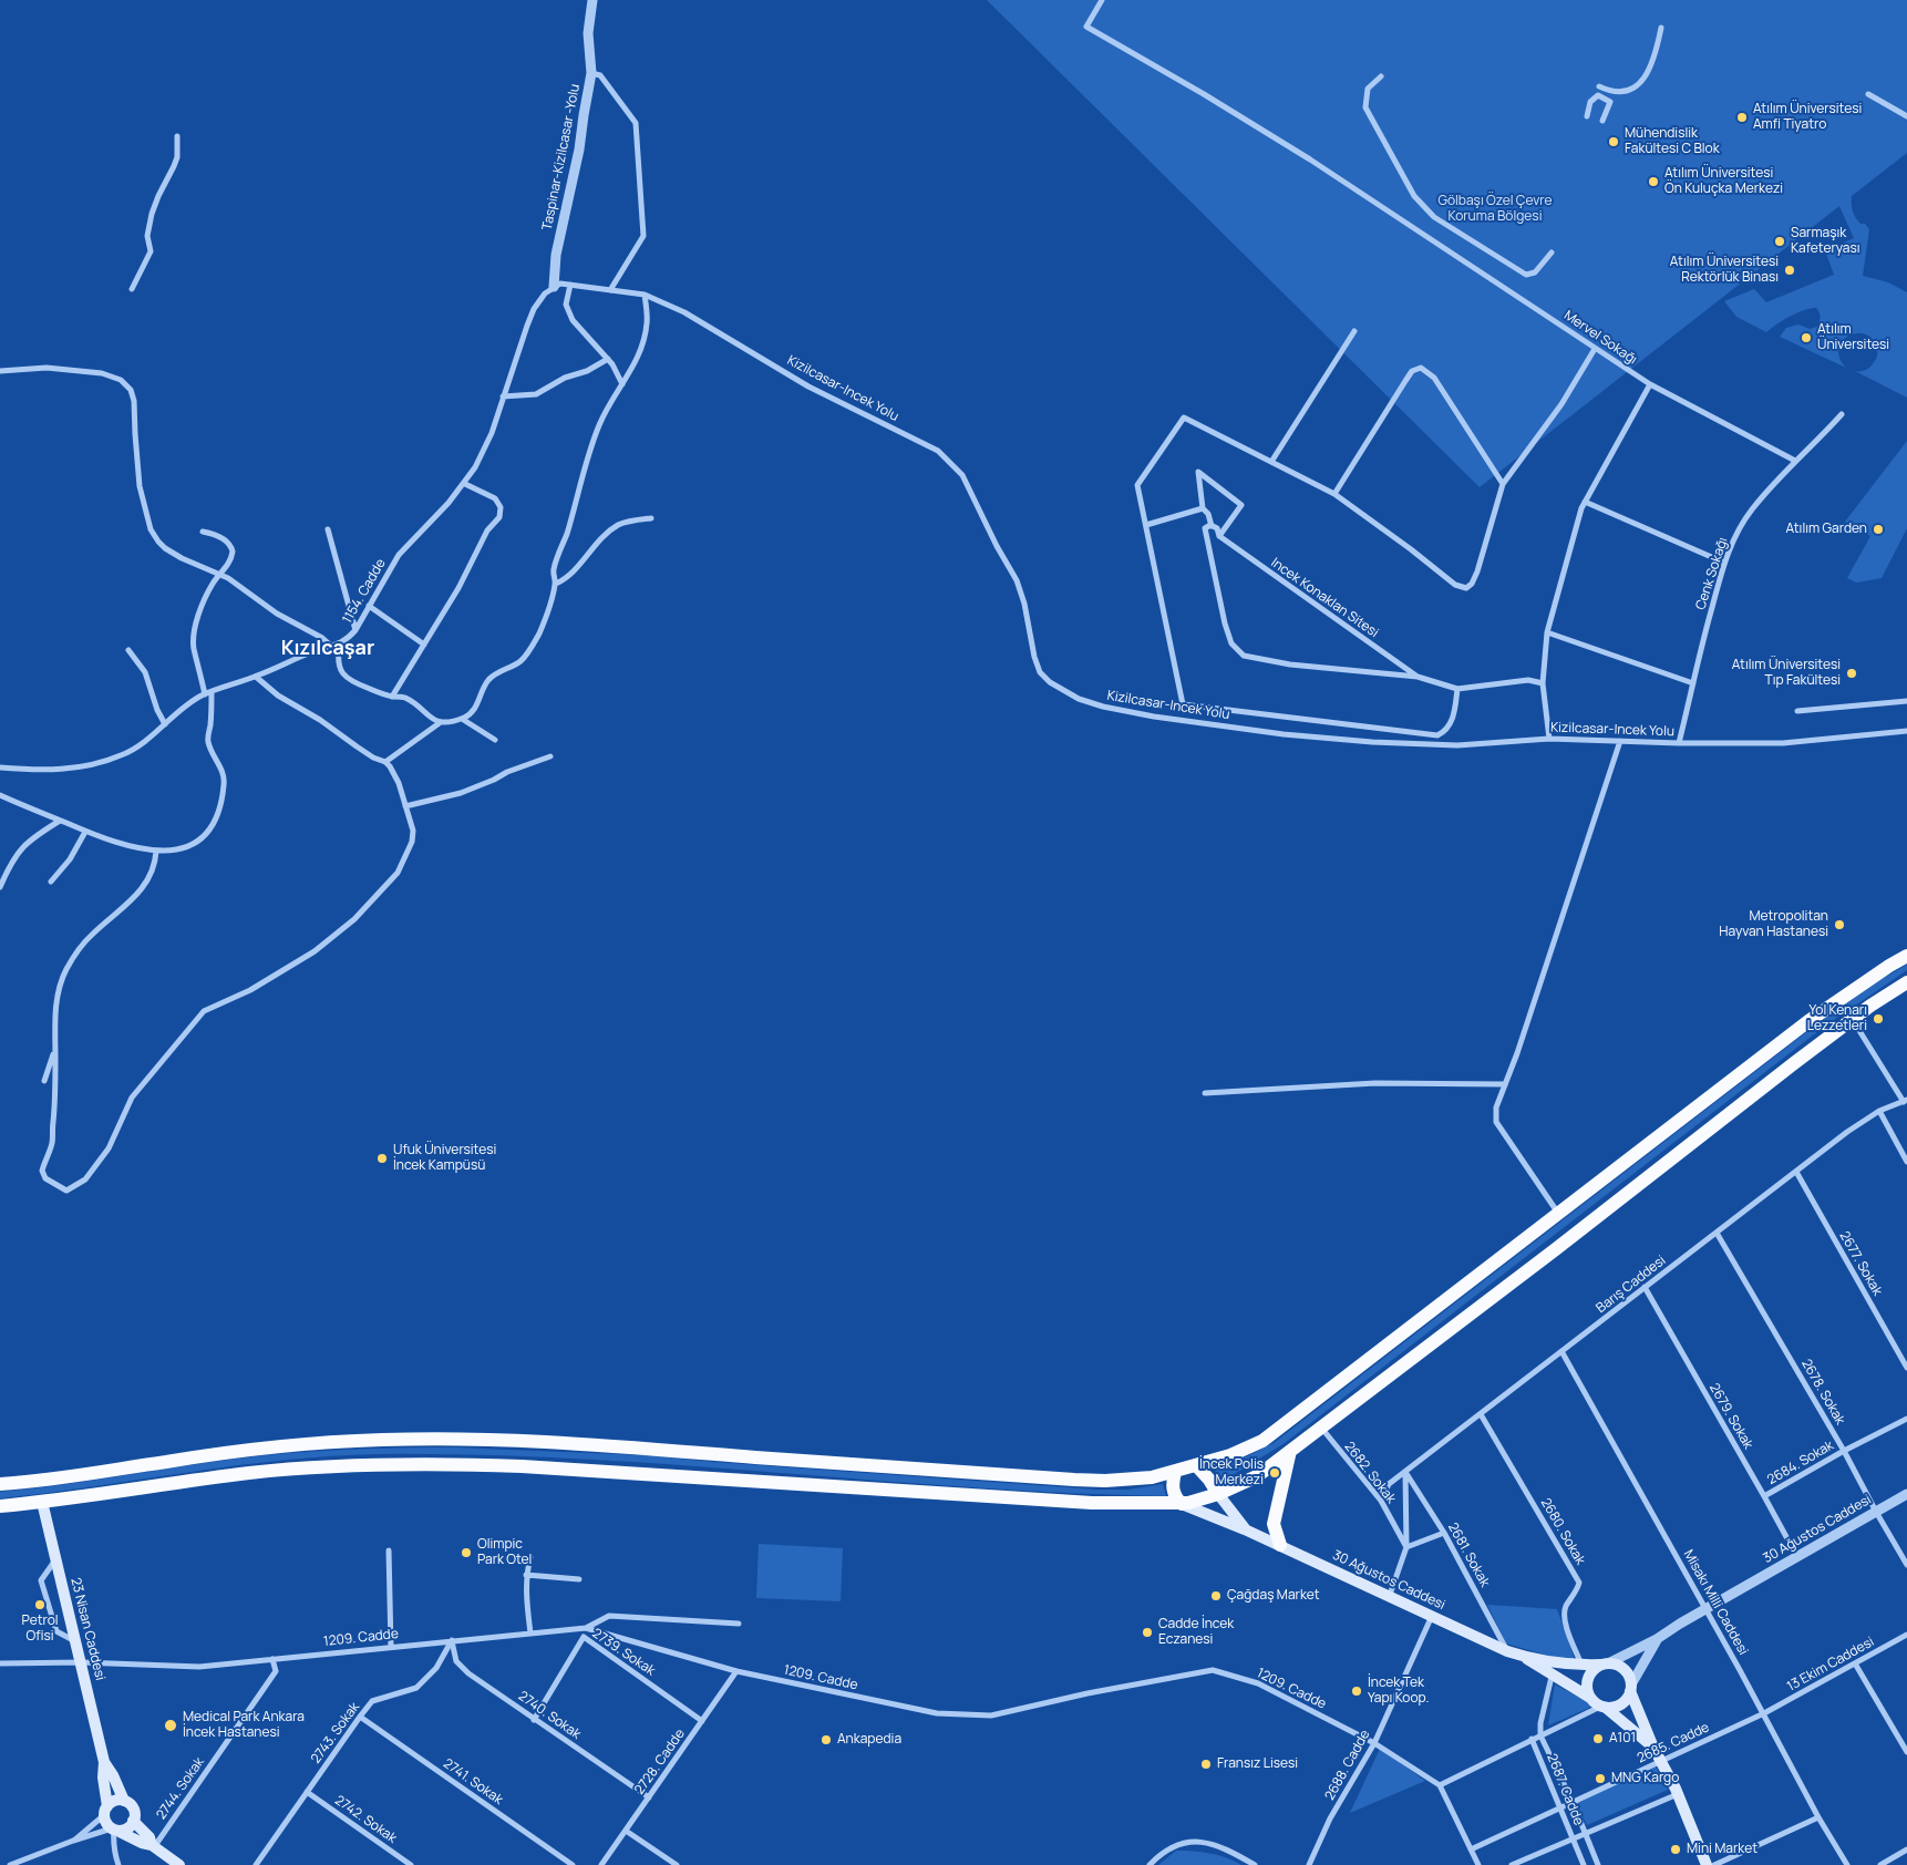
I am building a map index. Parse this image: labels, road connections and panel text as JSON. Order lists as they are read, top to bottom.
{
  "streets": {
    "main road": ["30 Ağustos Caddesi", "23 Nisan Caddesi"],
    "street": [
      "Taspinar-Kizilcasar -Yolu",
      "Mervel Sokağı",
      "Kizilcasar-Incek Yolu",
      "Cenk Sokağı",
      "1154. Cadde",
      "Incek Konaklan Sitesi",
      "2677. Sokak",
      "Barış Caddesi",
      "2678. Sokak",
      "2679. Sokak",
      "2684. Sokak",
      "2682. Sokak",
      "2680. Sokak",
      "2681. Sokak",
      "Misakı Milli Caddesi",
      "1209. Cadde",
      "2739. Sokak",
      "13 Ekim Caddesi",
      "2740. Sokak",
      "2743. Sokak",
      "2685. Cadde",
      "2728. Cadde",
      "2688. Cadde",
      "2741. Sokak",
      "2744. Sokak",
      "2687. Cadde",
      "2742. Sokak"
    ]
  },
  "crossings": [
    ["Taspinar-Kizilcasar -Yolu", "Kizilcasar-Incek Yolu"],
    ["Taspinar-Kizilcasar -Yolu", "1154. Cadde"],
    ["Mervel Sokağı", "Cenk Sokağı"],
    ["Kizilcasar-Incek Yolu", "Cenk Sokağı"],
    ["Kizilcasar-Incek Yolu", "1154. Cadde"],
    ["2677. Sokak", "Barış Caddesi"],
    ["Barış Caddesi", "2678. Sokak"],
    ["Barış Caddesi", "2679. Sokak"],
    ["Barış Caddesi", "2682. Sokak"],
    ["Barış Caddesi", "2680. Sokak"],
    ["Barış Caddesi", "2681. Sokak"],
    ["Barış Caddesi", "Misakı Milli Caddesi"],
    ["2678. Sokak", "2684. Sokak"],
    ["2678. Sokak", "30 Ağustos Caddesi"],
    ["2679. Sokak", "2684. Sokak"],
    ["2679. Sokak", "30 Ağustos Caddesi"],
    ["30 Ağustos Caddesi", "2681. Sokak"],
    ["30 Ağustos Caddesi", "Misakı Milli Caddesi"],
    ["30 Ağustos Caddesi", "2688. Cadde"],
    ["Misakı Milli Caddesi", "13 Ekim Caddesi"],
    ["Misakı Milli Caddesi", "2685. Cadde"],
    ["23 Nisan Caddesi", "1209. Cadde"],
    ["1209. Cadde", "2740. Sokak"],
    ["1209. Cadde", "2743. Sokak"],
    ["1209. Cadde", "2728. Cadde"],
    ["1209. Cadde", "2688. Cadde"],
    ["1209. Cadde", "2744. Sokak"],
    ["2739. Sokak", "2740. Sokak"],
    ["2739. Sokak", "2728. Cadde"],
    ["13 Ekim Caddesi", "2685. Cadde"],
    ["2740. Sokak", "2743. Sokak"],
    ["2740. Sokak", "2728. Cadde"],
    ["2743. Sokak", "2741. Sokak"],
    ["2743. Sokak", "2742. Sokak"],
    ["2685. Cadde", "2687. Cadde"]
  ],
  "districts": ["Kızılcaşar"],
  "parks": ["Gölbaşı Özel Çevre Koruma Bölgesi"],
  "places": [
    "Atılım Üniversitesi Amfi Tiyatro",
    "Mühendislik Fakültesi C Blok",
    "Atılım Üniversitesi Ön Kuluçka Merkezi",
    "Sarmaşık Kafeteryası",
    "Atılım Üniversitesi Rektörlük Binası",
    "Atılım Üniversitesi",
    "Atılım Garden",
    "Atılım Üniversitesi Tıp Fakültesi",
    "Metropolitan Hayvan Hastanesi",
    "Yol Kenarı Lezzetleri",
    "Ufuk Üniversitesi İncek Kampüsü",
    "İncek Polis Merkezi",
    "Olimpic Park Otel",
    "Çağdaş Market",
    "Petrol Ofisi",
    "Cadde İncek Eczanesi",
    "İncek Tek Yapı Koop.",
    "Medical Park Ankara İncek Hastanesi",
    "A101",
    "Ankapedia",
    "Fransız Lisesi",
    "MNG Kargo",
    "Mini Market"
  ]
}
